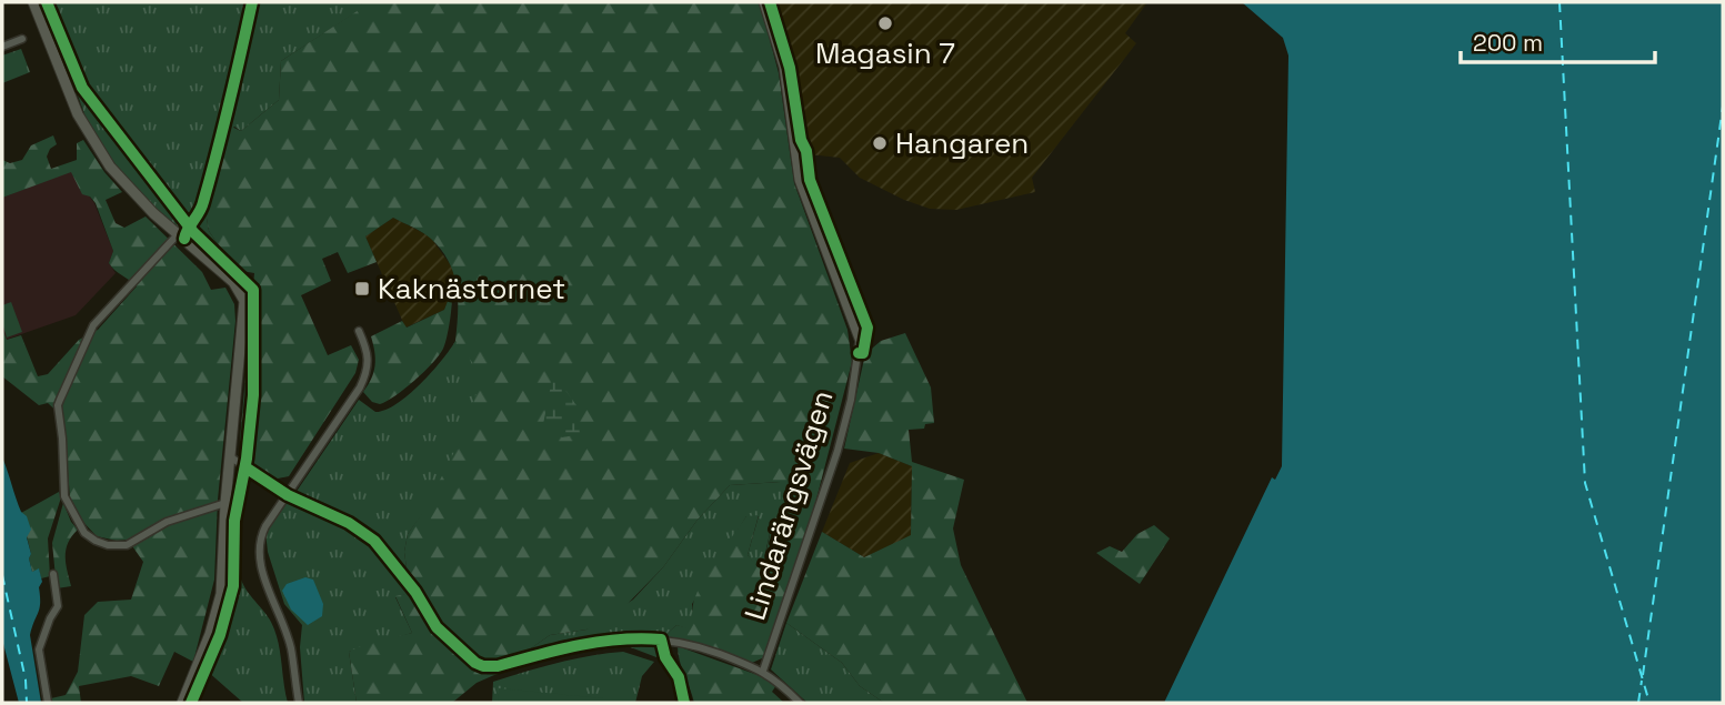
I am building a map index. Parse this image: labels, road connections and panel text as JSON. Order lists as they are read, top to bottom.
{
  "streets": {
    "street": ["Lindarängsvägen"]
  },
  "places": {
    "other": ["Magasin 7", "Hangaren"],
    "transit": ["Kaknästornet"]
  },
  "scale_bar": "200 m"
}
